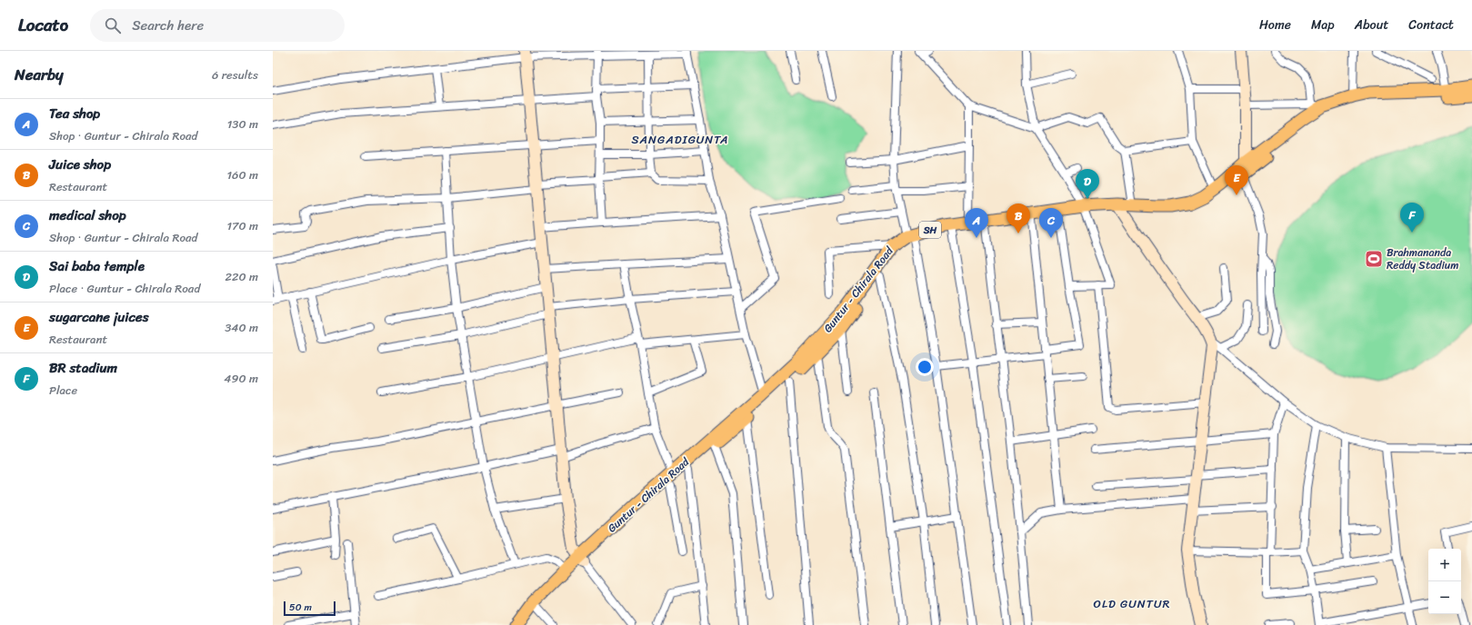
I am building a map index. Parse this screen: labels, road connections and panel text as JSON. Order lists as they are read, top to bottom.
{
  "streets": {
    "main road": ["SH", "Guntur - Chirala Road"]
  },
  "districts": ["SANGADIGUNTA", "OLD GUNTUR"],
  "places": {
    "sports": ["Brahmananda Reddy Stadium"]
  },
  "scale_bar": "50 m",
  "page": {
    "header": "Locato",
    "search": "Search here",
    "nav": [
      "Home",
      "Map",
      "About",
      "Contact"
    ],
    "heading": ["Nearby", "6 results"],
    "list": [
      {
        "mark": "A",
        "name": "Tea shop",
        "note": "Shop · Guntur - Chirala Road",
        "value": "130 m"
      },
      {
        "mark": "B",
        "name": "Juice shop",
        "note": "Restaurant",
        "value": "160 m"
      },
      {
        "mark": "C",
        "name": "medical shop",
        "note": "Shop · Guntur - Chirala Road",
        "value": "170 m"
      },
      {
        "mark": "D",
        "name": "Sai baba temple",
        "note": "Place · Guntur - Chirala Road",
        "value": "220 m"
      },
      {
        "mark": "E",
        "name": "sugarcane juices",
        "note": "Restaurant",
        "value": "340 m"
      },
      {
        "mark": "F",
        "name": "BR stadium",
        "note": "Place",
        "value": "490 m"
      }
    ],
    "pins": [
      "E",
      "D",
      "F",
      "B",
      "A",
      "C"
    ],
    "map_buttons": ["+", "−"],
    "scale": "50 m"
  }
}
